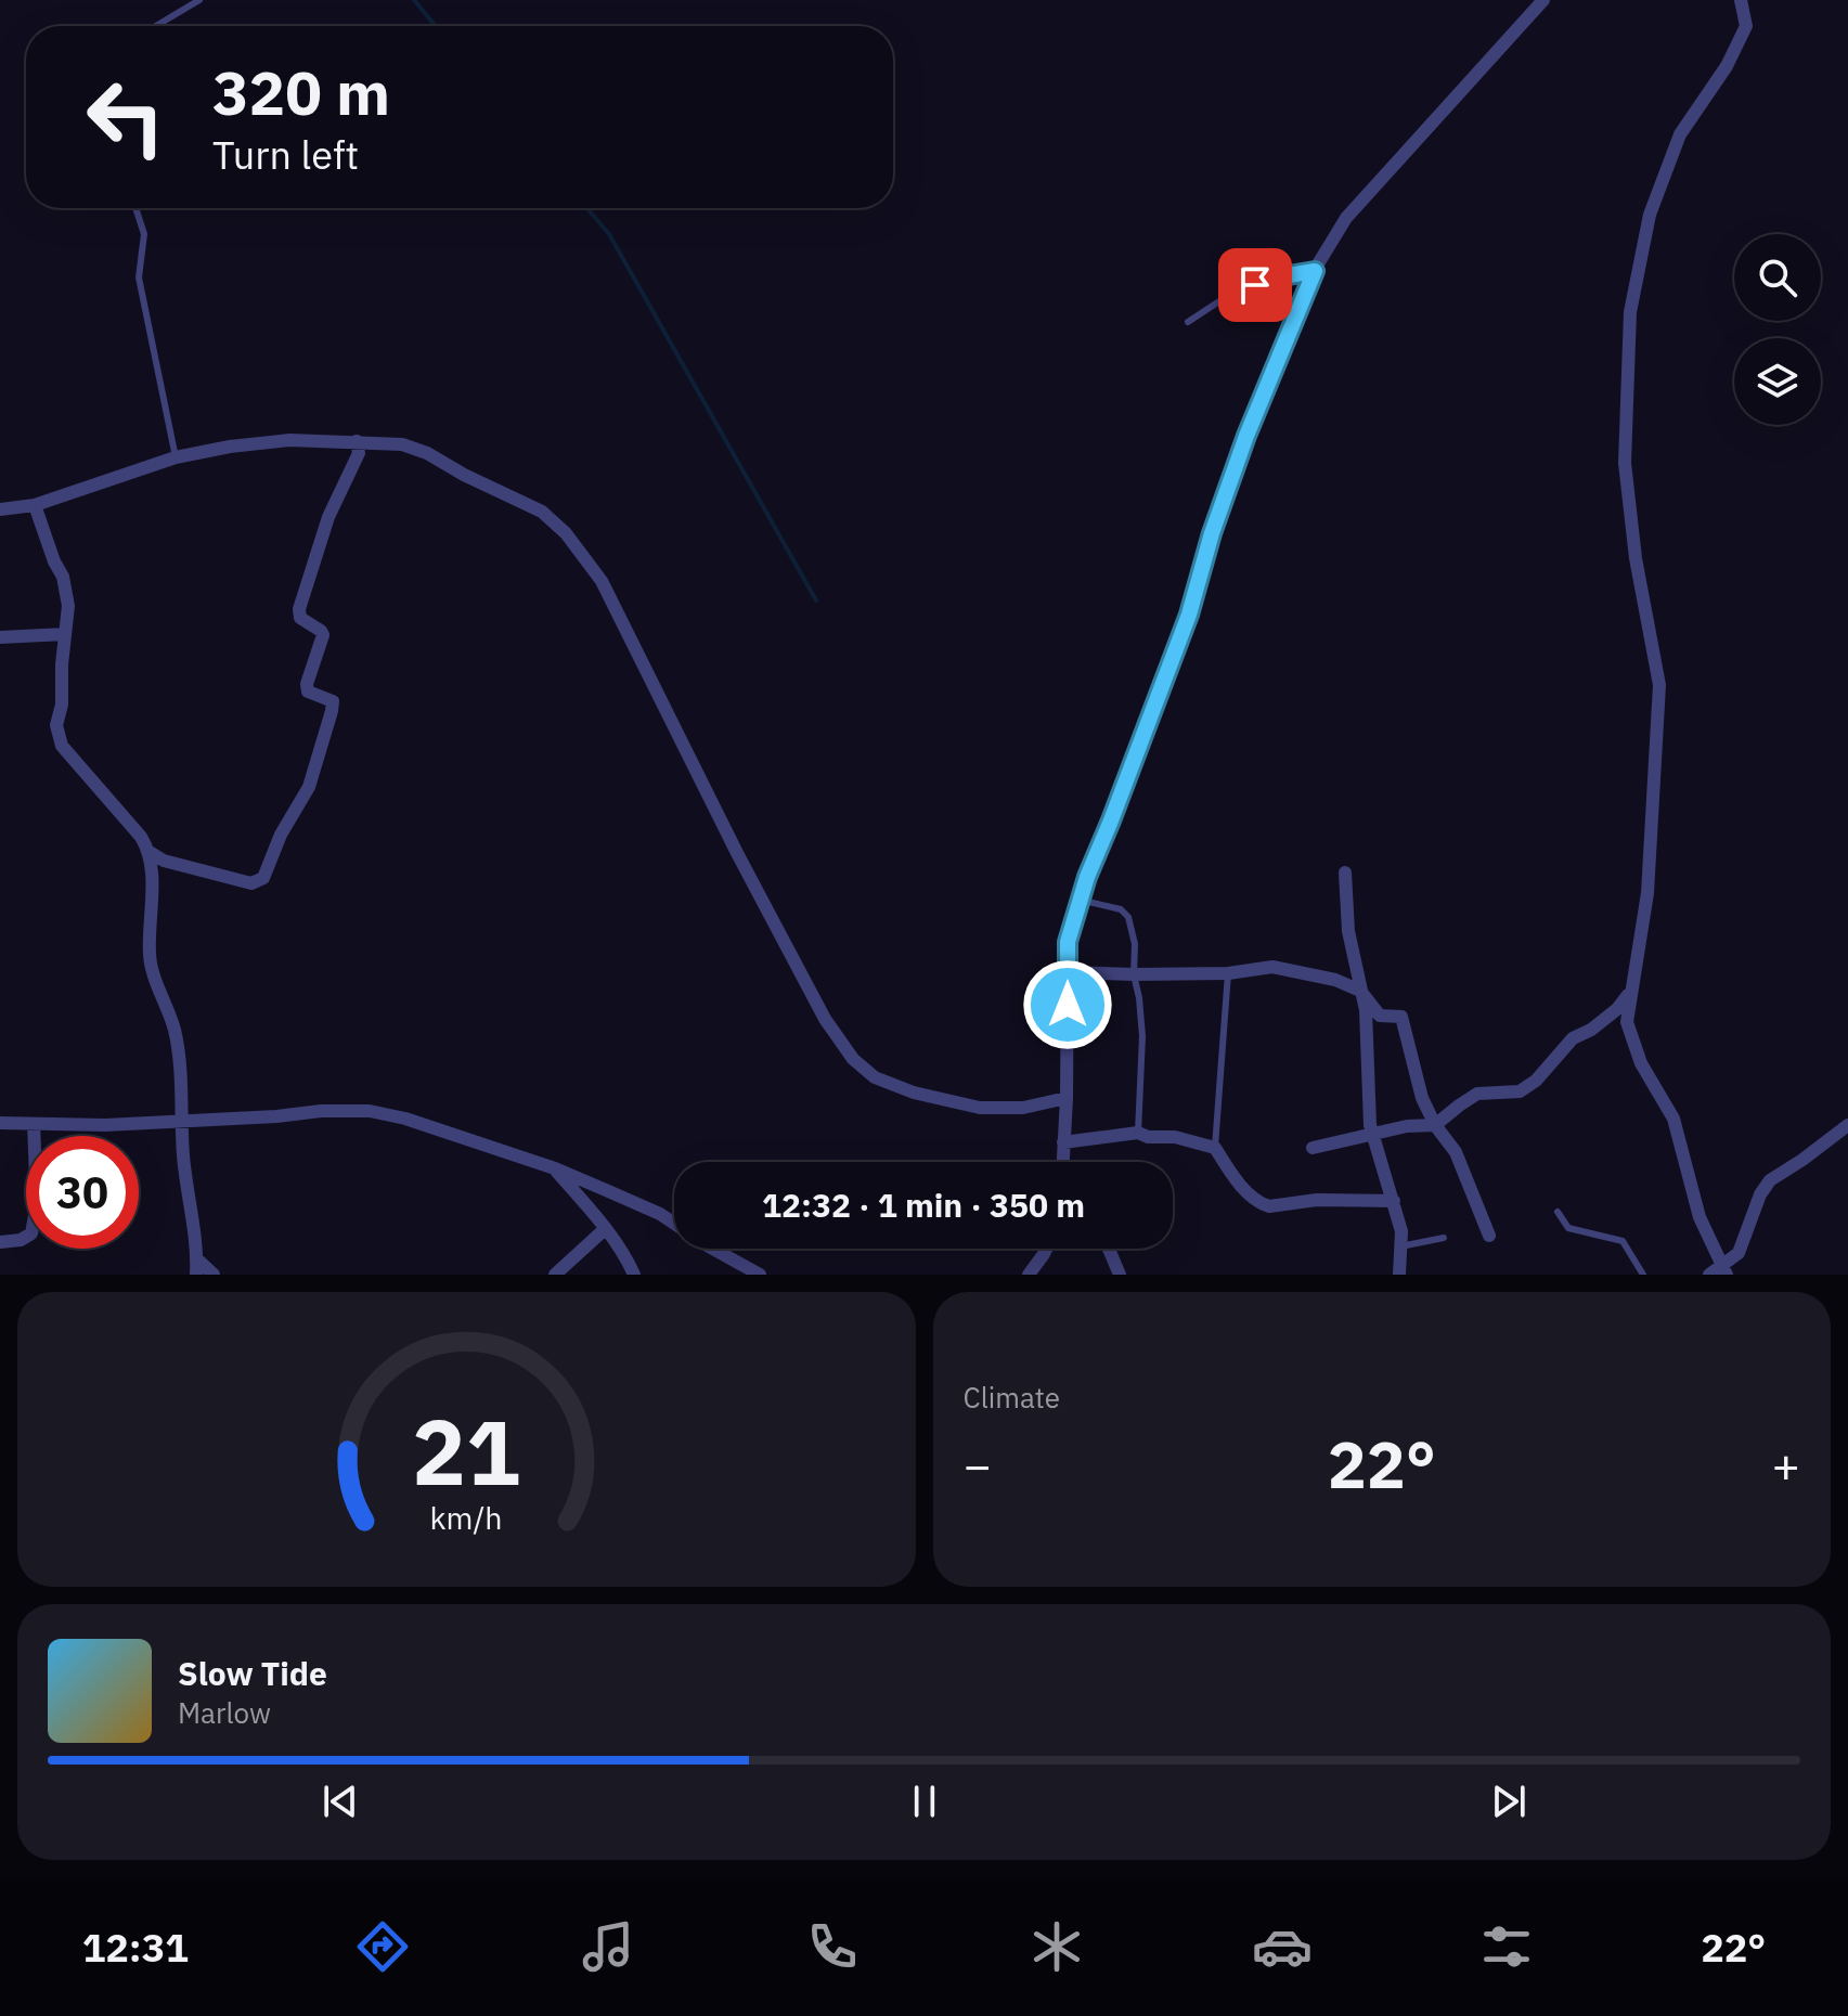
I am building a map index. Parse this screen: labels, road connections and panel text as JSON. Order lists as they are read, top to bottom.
{
  "page": {
    "turn": ["320 m", "Turn left"],
    "limit": "30",
    "trip": "12:32 · 1 min · 350 m",
    "tile": "Climate",
    "heat": ["−", "22°", "+"],
    "song": ["Slow Tide", "Marlow"],
    "tabs": ["12:31", "22°"],
    "gauge": ["21", "km/h"]
  }
}
